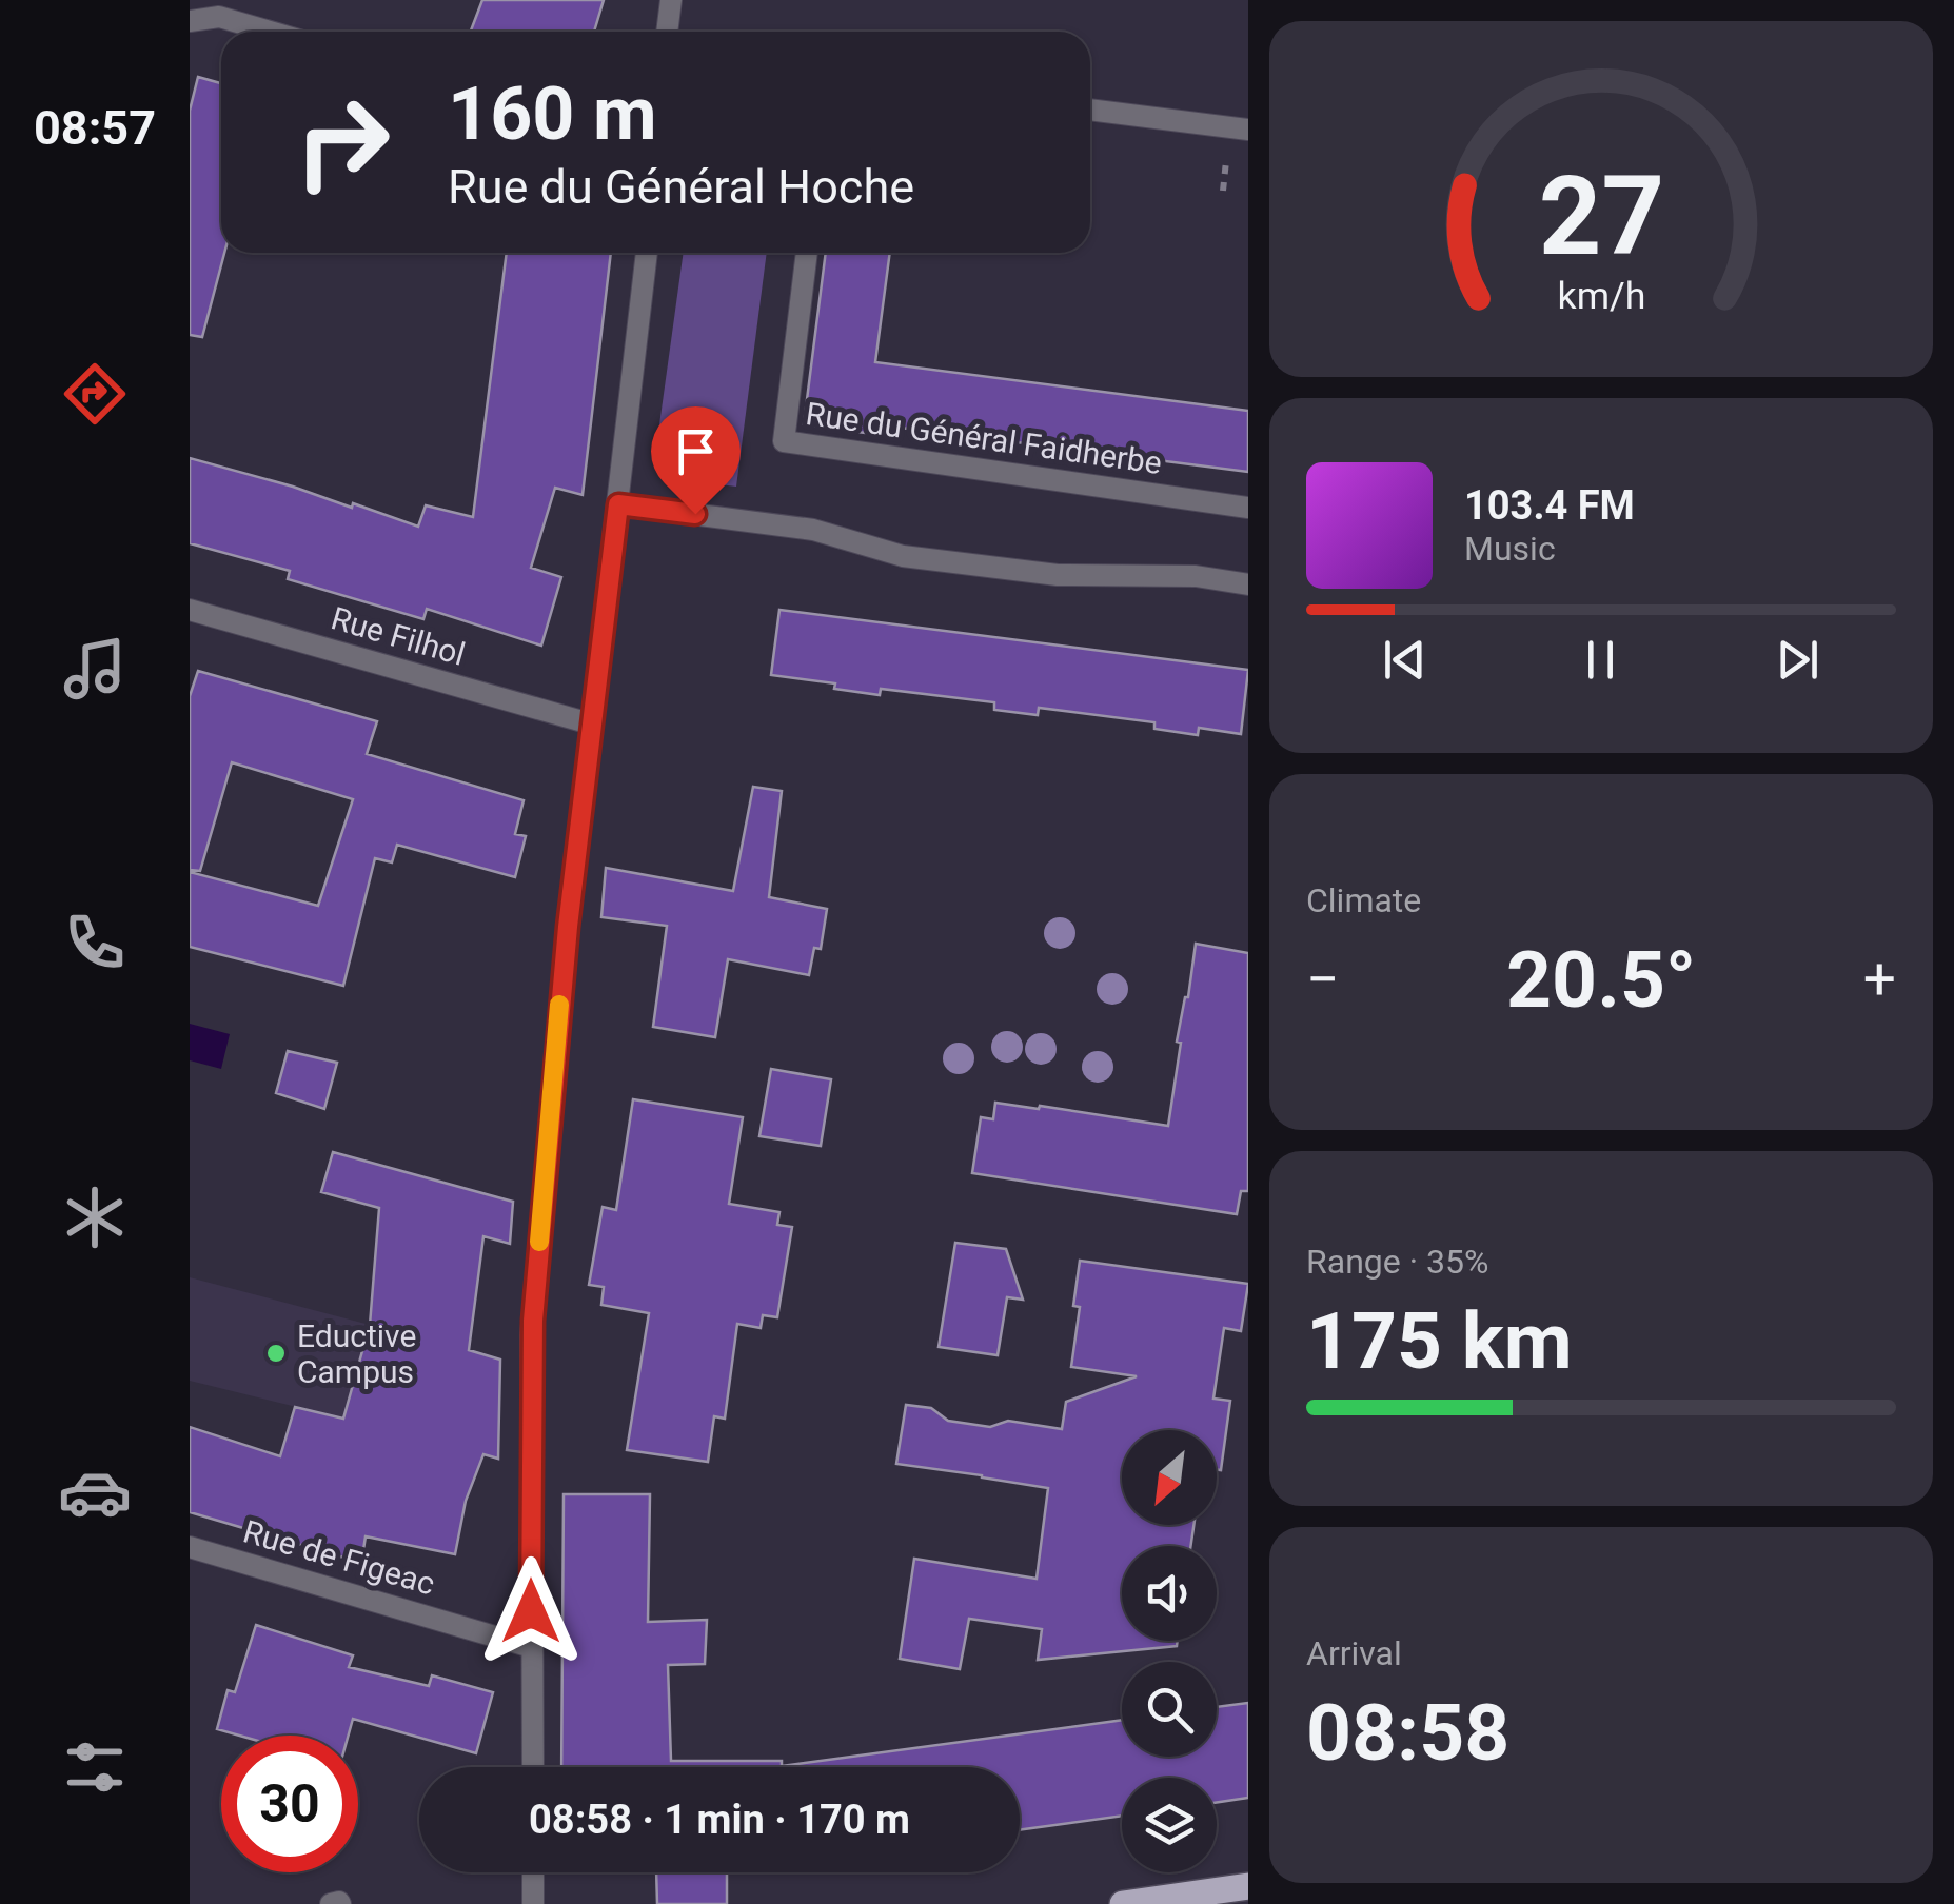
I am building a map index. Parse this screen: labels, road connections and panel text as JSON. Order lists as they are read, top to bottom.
{
  "streets": {
    "street": ["Rue du Général Faidherbe", "Rue Filhol", "Rue de Figeac"]
  },
  "places": ["Eductive Campus"],
  "north": "bottom left",
  "page": {
    "tabs": "08:57",
    "turn": ["160 m", "Rue du Général Hoche"],
    "song": ["103.4 FM", "Music"],
    "tile": [
      "Climate",
      ["Range · 35%", "175 km"],
      ["Arrival", "08:58"]
    ],
    "heat": ["−", "20.5°", "+"],
    "limit": "30",
    "trip": "08:58 · 1 min · 170 m",
    "gauge": ["27", "km/h"]
  }
}
